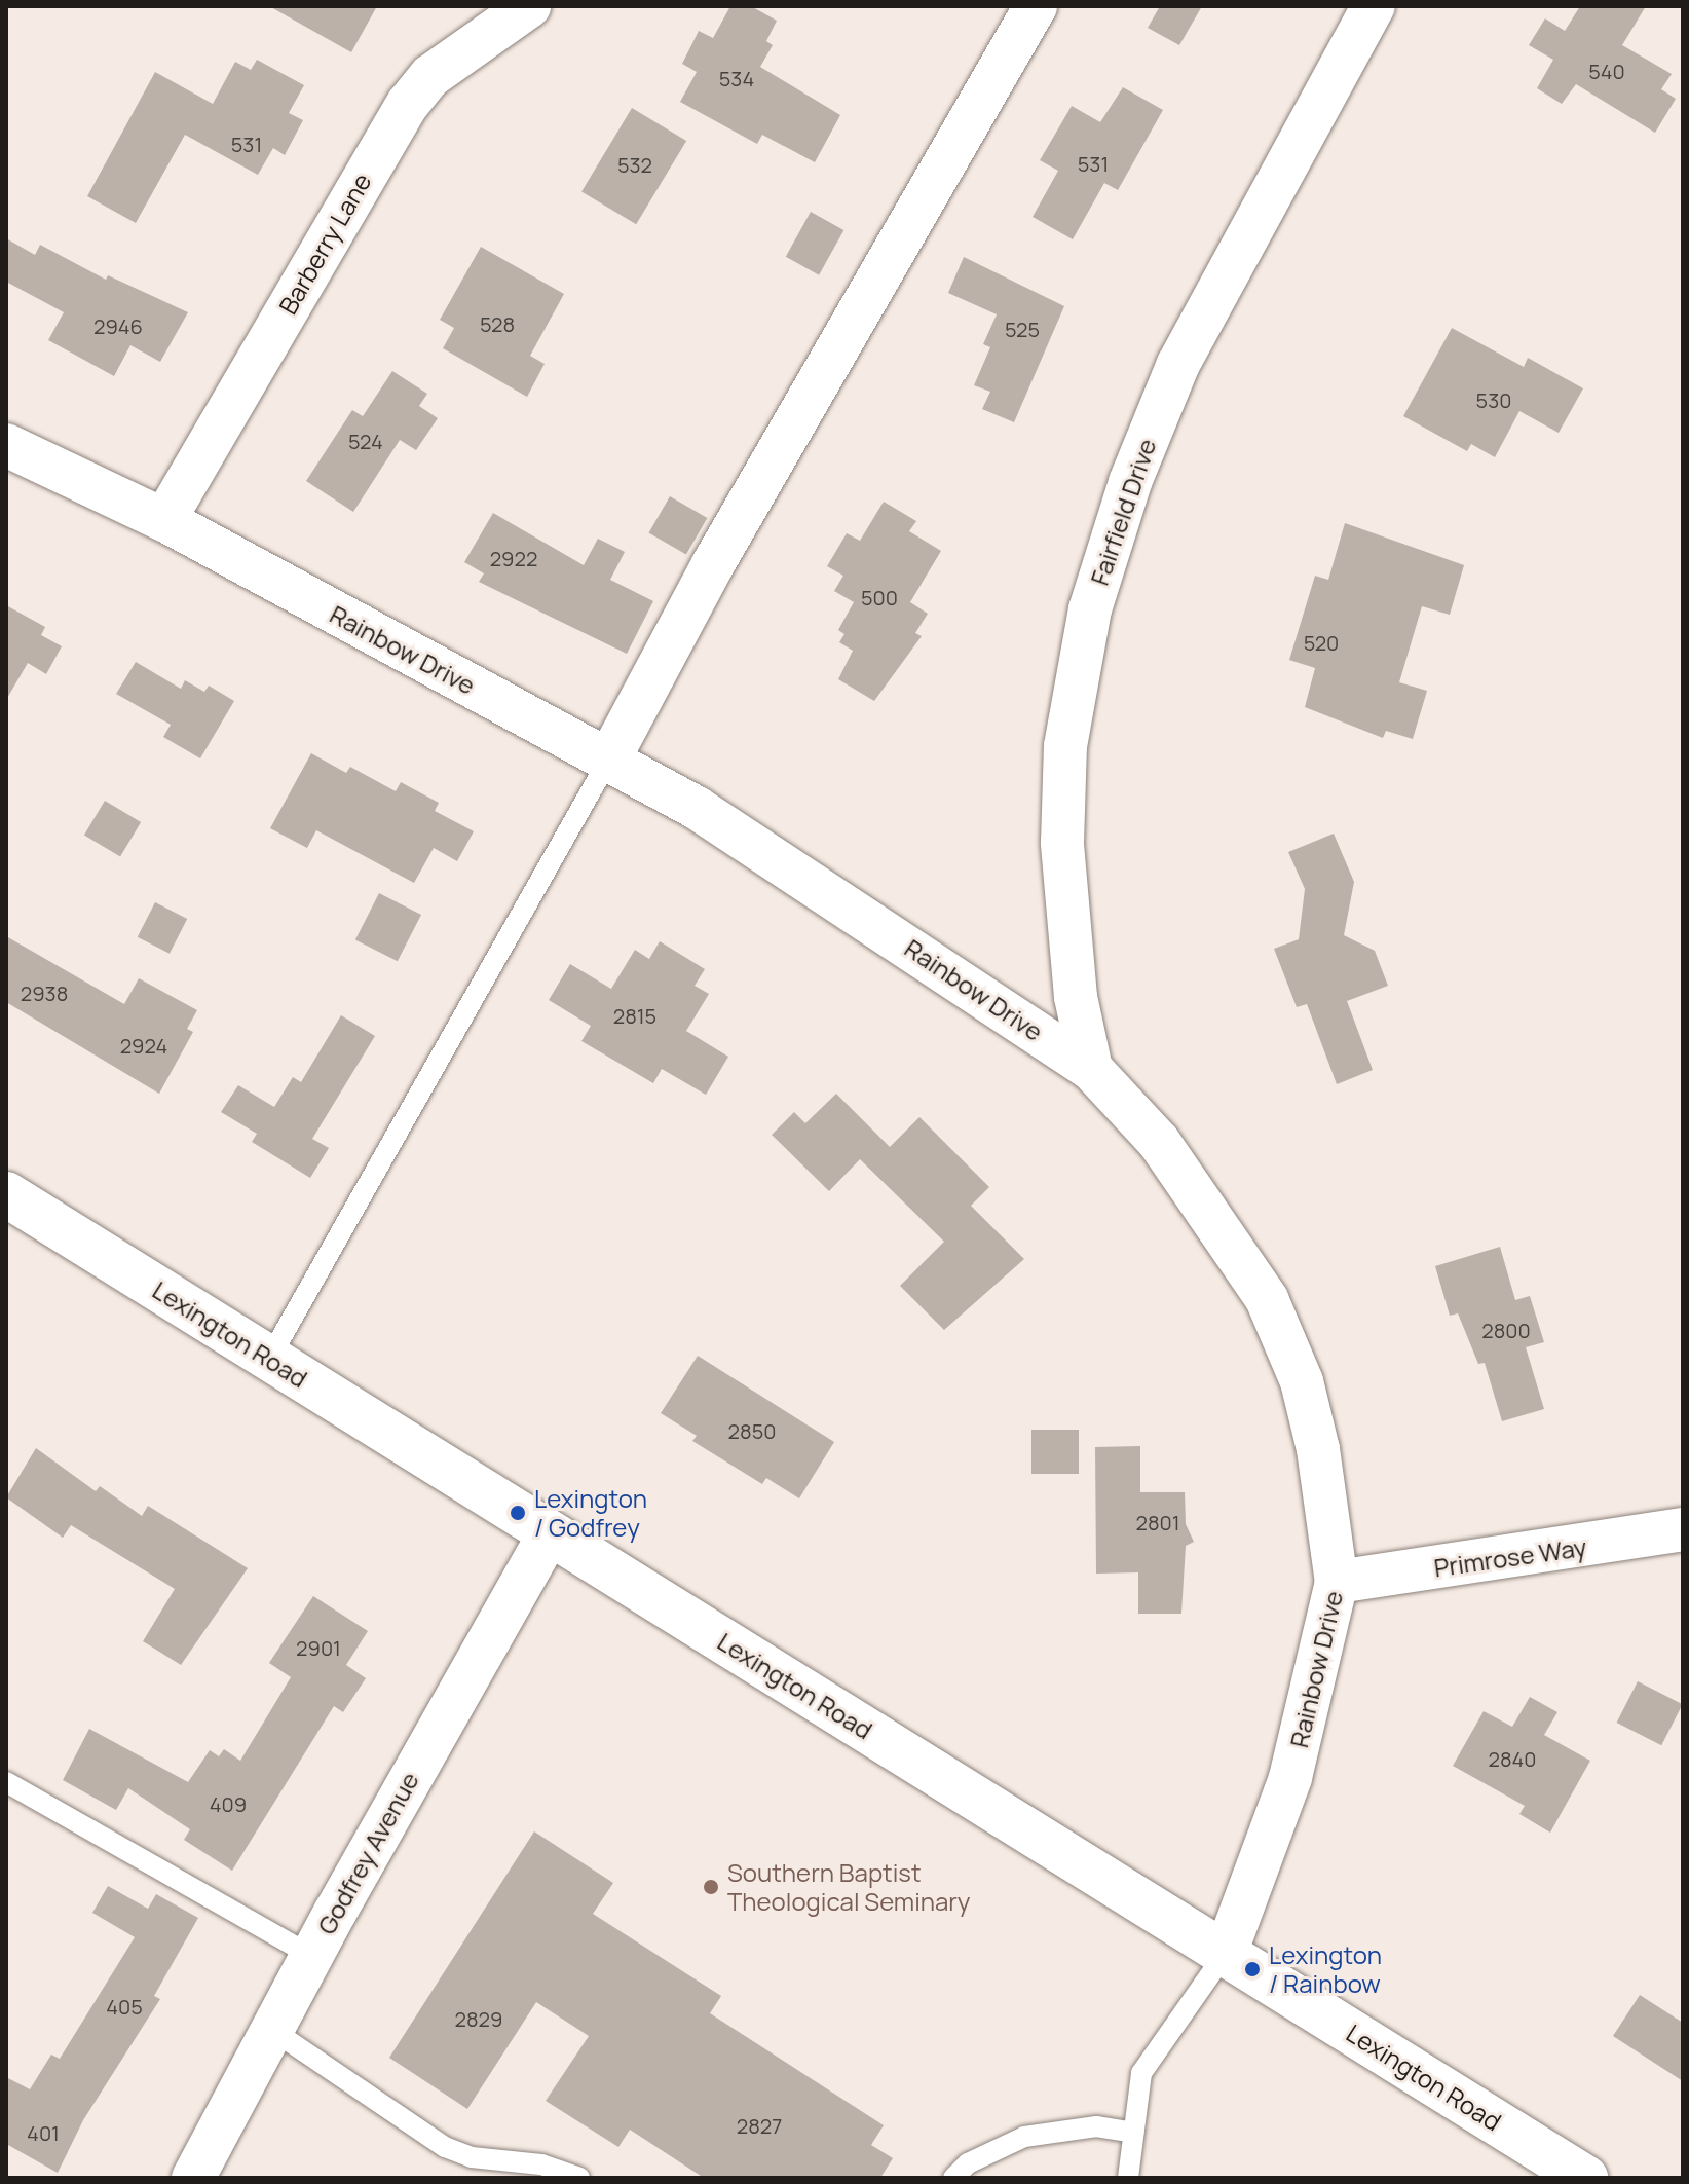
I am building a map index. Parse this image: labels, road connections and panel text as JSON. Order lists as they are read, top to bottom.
{
  "streets": {
    "main road": ["Lexington Road"],
    "street": [
      "Barberry Lane",
      "Fairfield Drive",
      "Rainbow Drive",
      "Primrose Way",
      "Godfrey Avenue"
    ]
  },
  "crossings": [
    ["Barberry Lane", "Rainbow Drive"],
    ["Fairfield Drive", "Rainbow Drive"],
    ["Rainbow Drive", "Lexington Road"],
    ["Rainbow Drive", "Primrose Way"],
    ["Lexington Road", "Godfrey Avenue"]
  ],
  "places": ["Lexington / Godfrey", "Southern Baptist Theological Seminary", "Lexington / Rainbow"],
  "house_numbers": [
    "540",
    "534",
    "531",
    "531",
    "532",
    "528",
    "2946",
    "525",
    "530",
    "524",
    "2922",
    "500",
    "520",
    "2938",
    "2815",
    "2924",
    "2800",
    "2850",
    "2801",
    "2901",
    "2840",
    "409",
    "405",
    "2829",
    "2827",
    "401"
  ]
}
